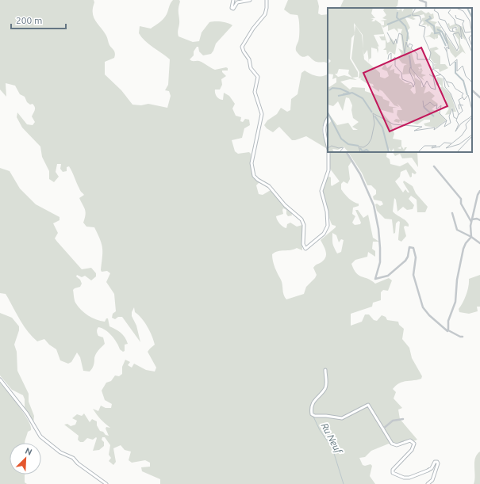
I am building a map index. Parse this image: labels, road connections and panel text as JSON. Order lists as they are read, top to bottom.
{
  "water": ["Ru Neuf"],
  "scale_bar": "200 m",
  "north": "top right"
}
